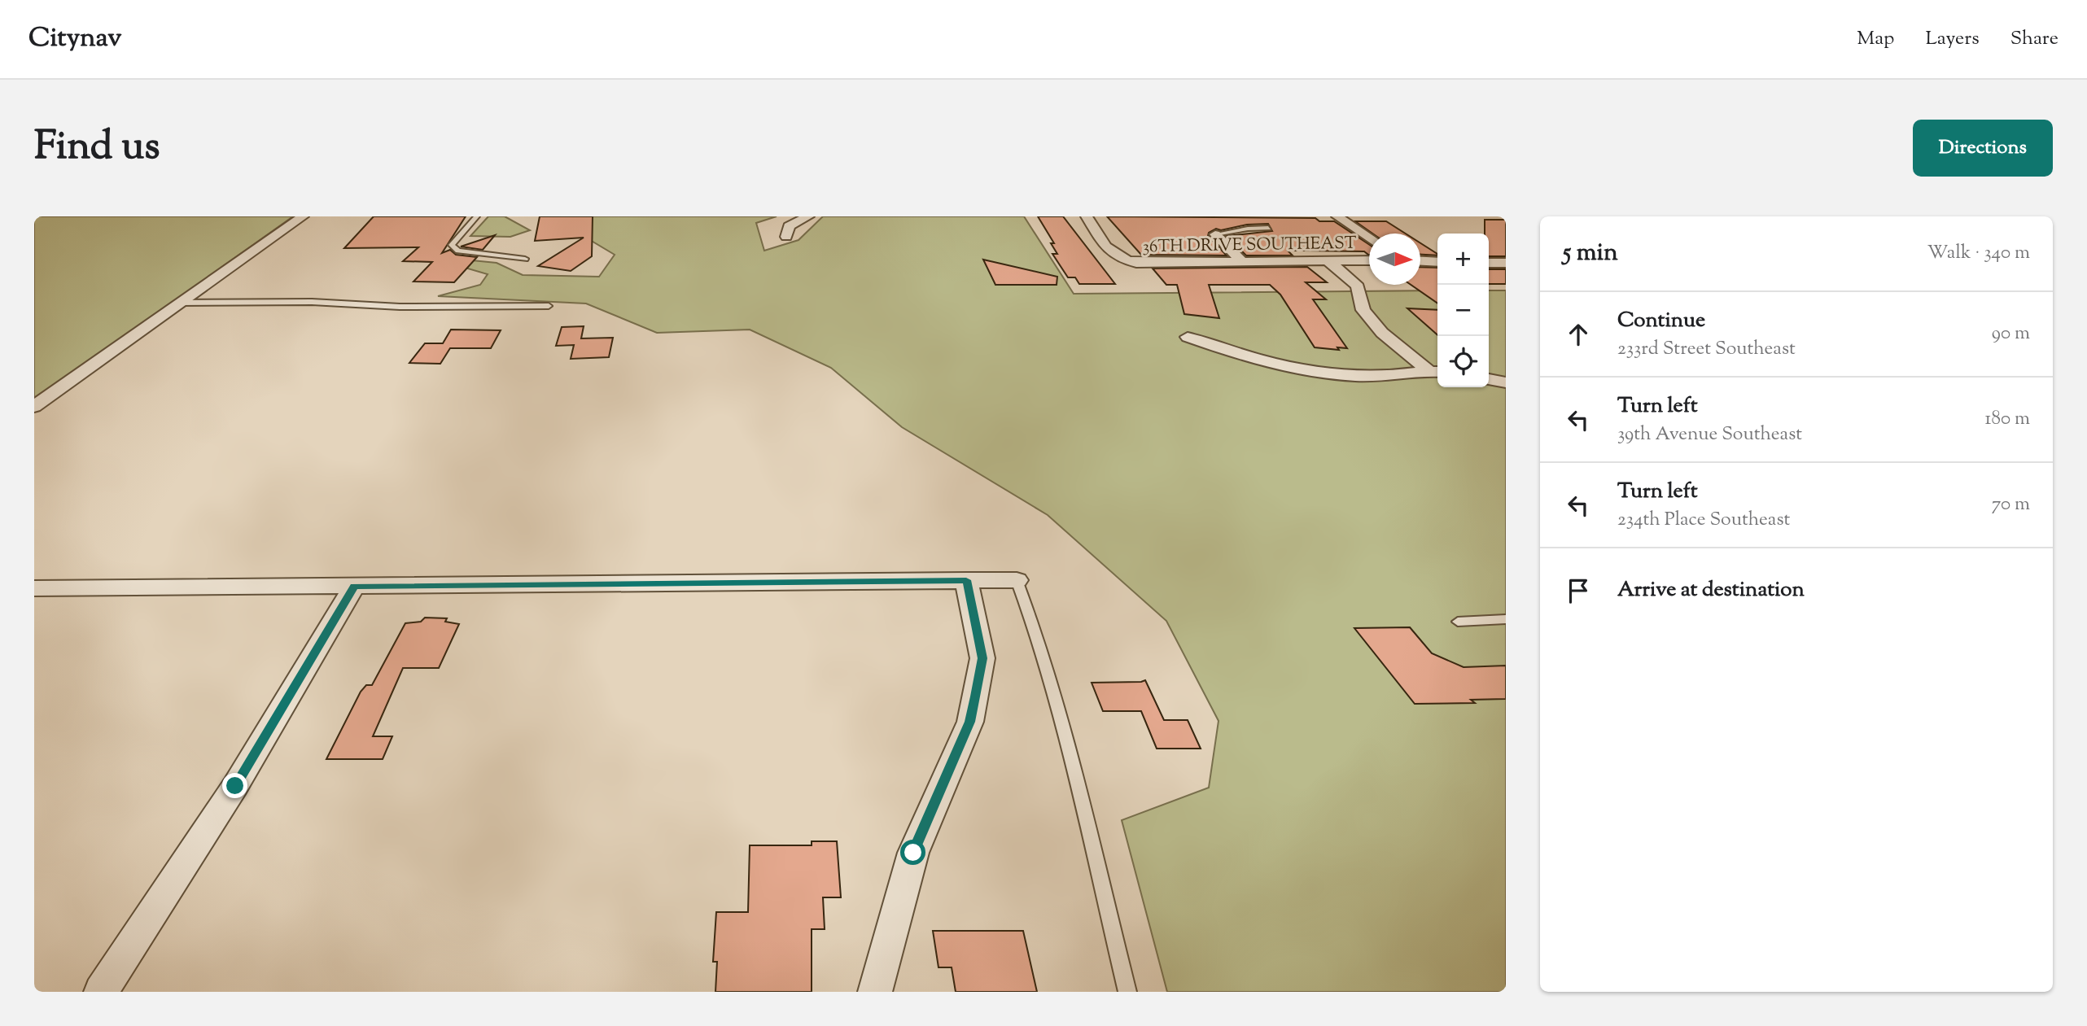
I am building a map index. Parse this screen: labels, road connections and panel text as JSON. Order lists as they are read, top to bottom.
{
  "streets": {
    "street": ["36TH DRIVE SOUTHEAST"]
  },
  "north": "right",
  "page": {
    "header": "Citynav",
    "nav": ["Map", "Layers", "Share"],
    "title": "Find us",
    "buttons": "Directions",
    "heading": ["5 min", "Walk · 340 m"],
    "map_buttons": ["+", "−"],
    "list": [
      ["Continue", "233rd Street Southeast", "90 m"],
      ["Turn left", "39th Avenue Southeast", "180 m"],
      ["Turn left", "234th Place Southeast", "70 m"],
      "Arrive at destination"
    ]
  }
}
